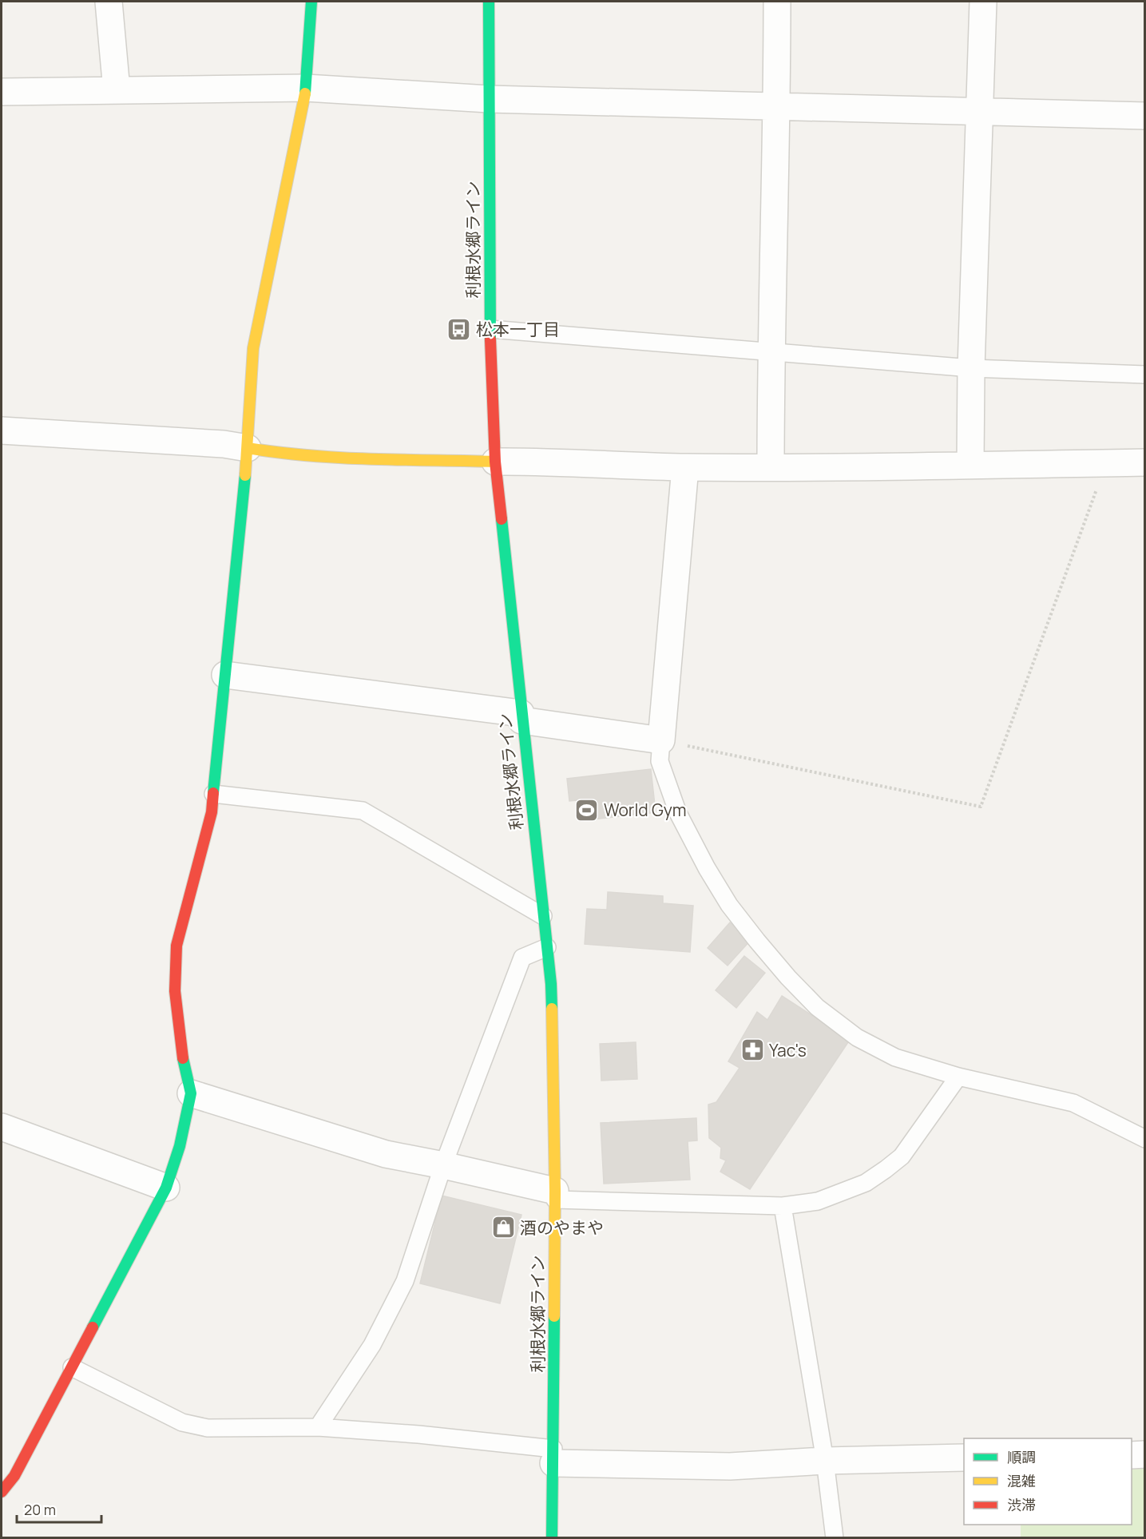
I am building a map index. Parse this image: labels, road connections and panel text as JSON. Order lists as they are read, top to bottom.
{
  "streets": {
    "main road": ["利根水郷ライン"]
  },
  "places": {
    "bus stop": ["松本一丁目"],
    "sports": ["World Gym"],
    "pharmacy": ["Yac's"],
    "shop": ["酒のやまや"]
  },
  "legend": ["順調", "混雑", "渋滞"],
  "scale_bar": "20 m"
}
